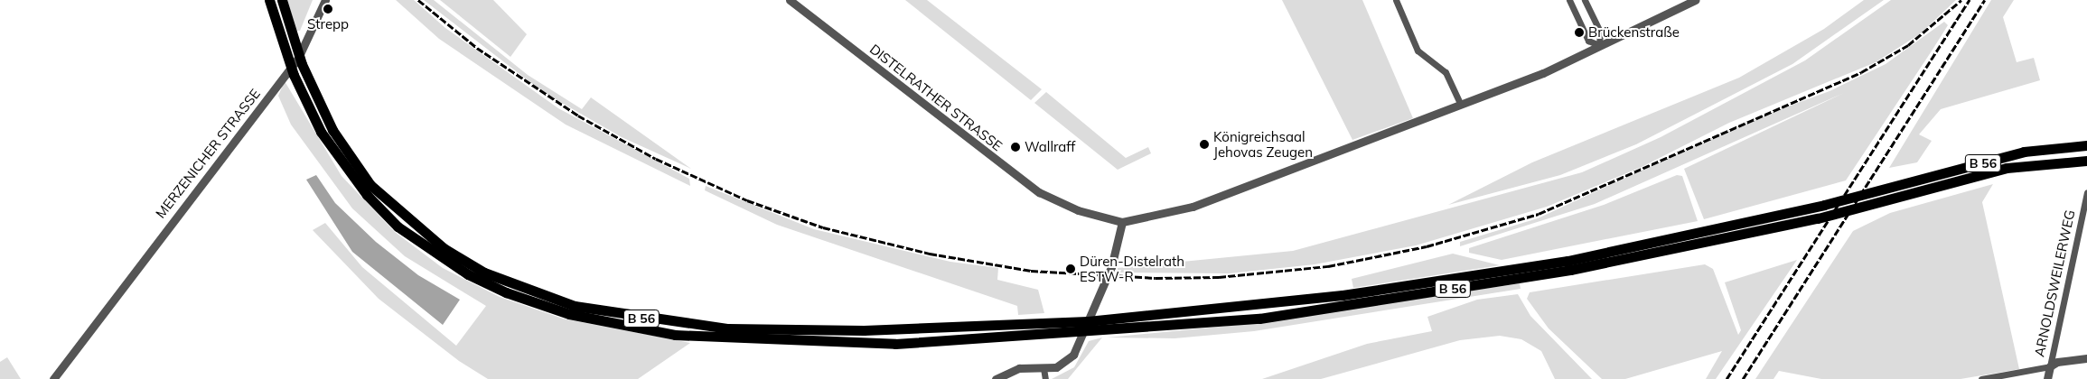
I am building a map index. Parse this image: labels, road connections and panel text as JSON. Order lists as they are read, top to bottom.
{
  "streets": {
    "main road": ["B 56"],
    "street": ["DISTELRATHER STRASSE", "MERZENICHER STRASSE", "ARNOLDSWEILERWEG"]
  },
  "places": [
    "Strepp",
    "Brückenstraße",
    "Königreichsaal Jehovas Zeugen",
    "Wallraff",
    "Düren-Distelrath ESTW-R"
  ]
}
